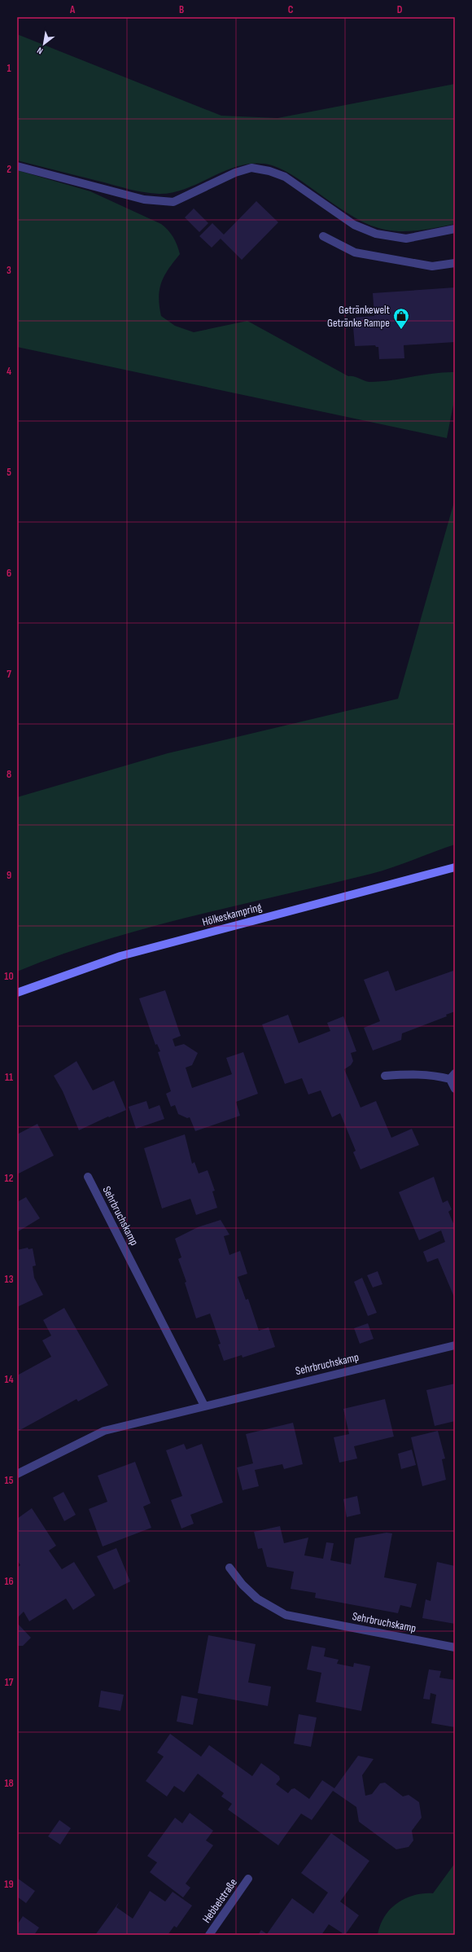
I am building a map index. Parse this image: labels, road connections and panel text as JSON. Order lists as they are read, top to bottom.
{
  "streets": {
    "main road": ["Hölkeskampring"],
    "street": ["Sehrbruchskamp", "Hebbelstraße"]
  },
  "places": {
    "shop": ["Getränkewelt Getränke Rampe"]
  },
  "north": "bottom left",
  "grid": {
    "columns": [
      "A",
      "B",
      "C",
      "D"
    ],
    "rows": [
      "1",
      "2",
      "3",
      "4",
      "5",
      "6",
      "7",
      "8",
      "9",
      "10",
      "11",
      "12",
      "13",
      "14",
      "15",
      "16",
      "17",
      "18",
      "19"
    ]
  }
}
